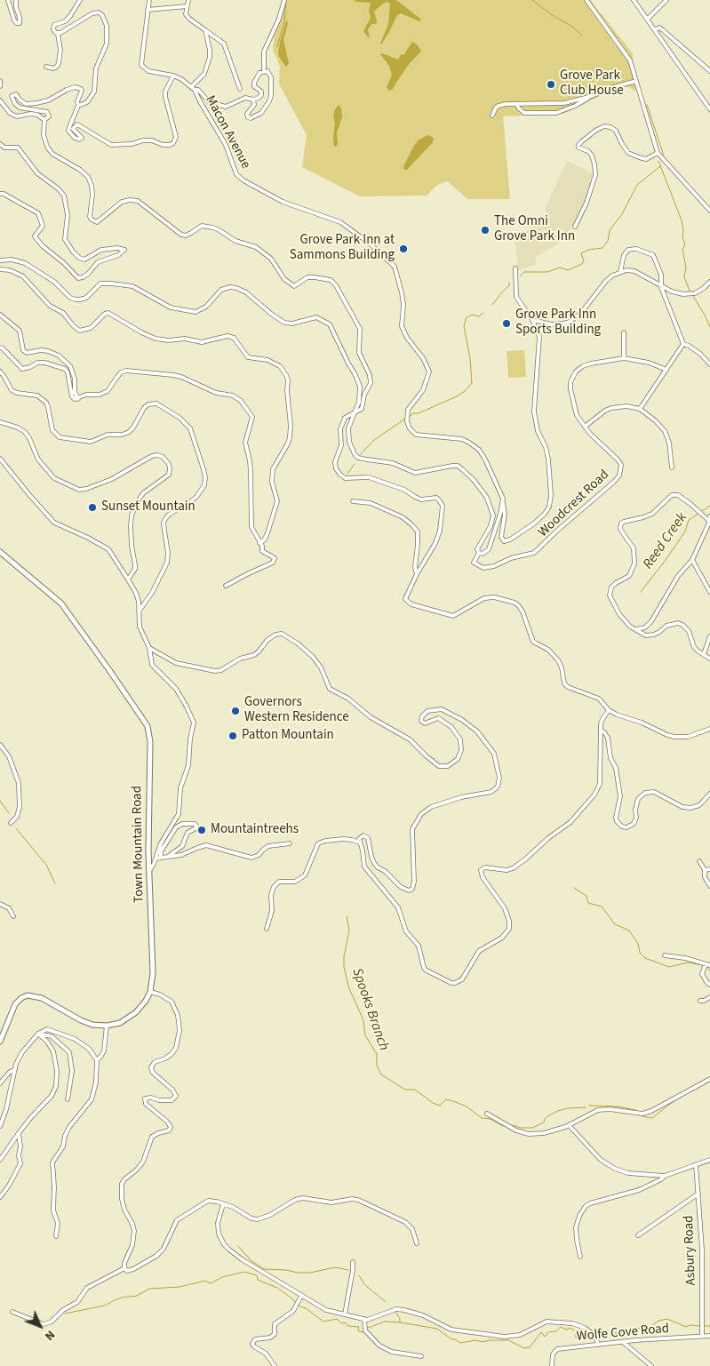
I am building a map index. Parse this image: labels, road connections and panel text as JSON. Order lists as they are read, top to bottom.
{
  "streets": {
    "main road": ["Town Mountain Road"],
    "street": [
      "Macon Avenue",
      "Woodcrest Road",
      "Asbury Road",
      "Wolfe Cove Road"
    ]
  },
  "crossings": [
    ["Asbury Road", "Wolfe Cove Road"]
  ],
  "water": ["Reed Creek", "Spooks Branch"],
  "places": [
    "Grove Park Club House",
    "The Omni Grove Park Inn",
    "Grove Park Inn at Sammons Building",
    "Grove Park Inn Sports Building",
    "Sunset Mountain",
    "Governors Western Residence",
    "Patton Mountain",
    "Mountaintreehs"
  ],
  "north": "bottom right"
}
